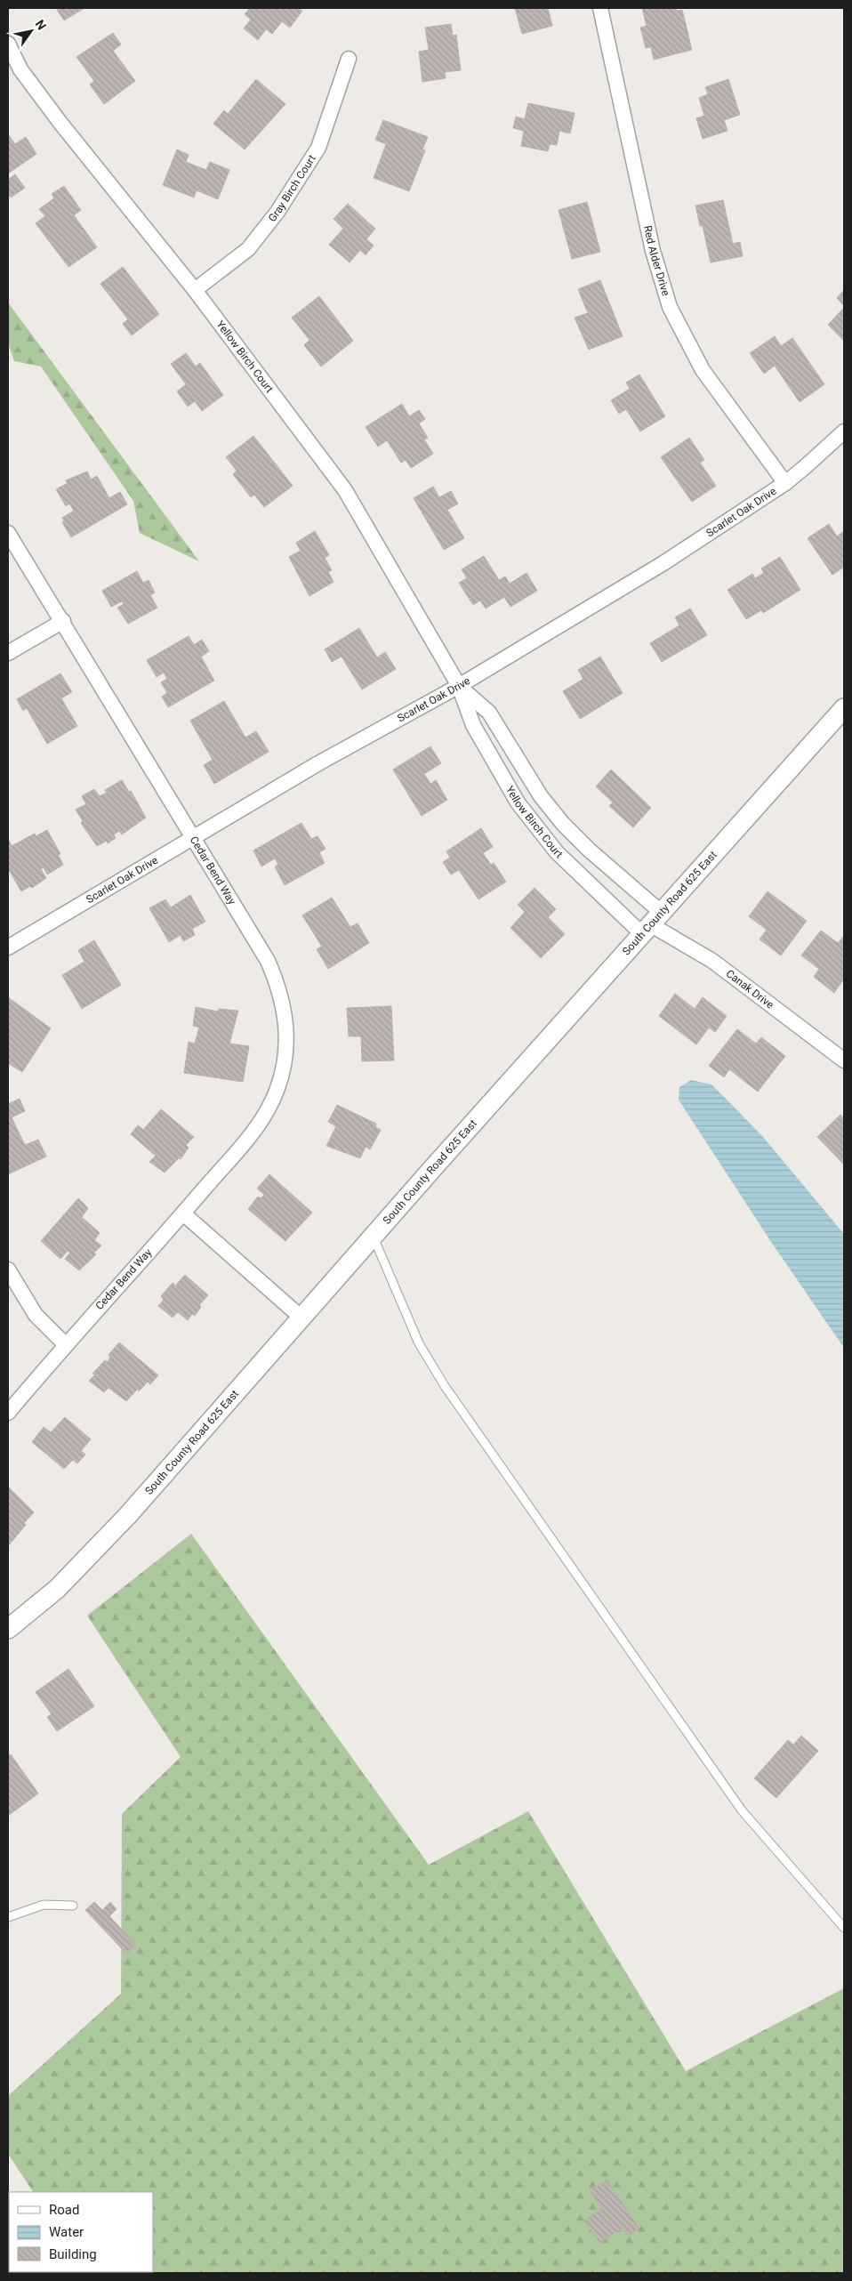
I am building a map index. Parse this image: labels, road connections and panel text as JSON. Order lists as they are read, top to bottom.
{
  "streets": {
    "street": [
      "Gray Birch Court",
      "Red Alder Drive",
      "Yellow Birch Court",
      "Scarlet Oak Drive",
      "Cedar Bend Way",
      "South County Road 625 East",
      "Canak Drive"
    ]
  },
  "crossings": [
    ["Gray Birch Court", "Yellow Birch Court"],
    ["Red Alder Drive", "Scarlet Oak Drive"],
    ["Yellow Birch Court", "Scarlet Oak Drive"],
    ["Yellow Birch Court", "South County Road 625 East"],
    ["Yellow Birch Court", "Canak Drive"],
    ["Scarlet Oak Drive", "Cedar Bend Way"],
    ["South County Road 625 East", "Canak Drive"]
  ],
  "legend": ["Road", "Water", "Building"],
  "north": "top right"
}
